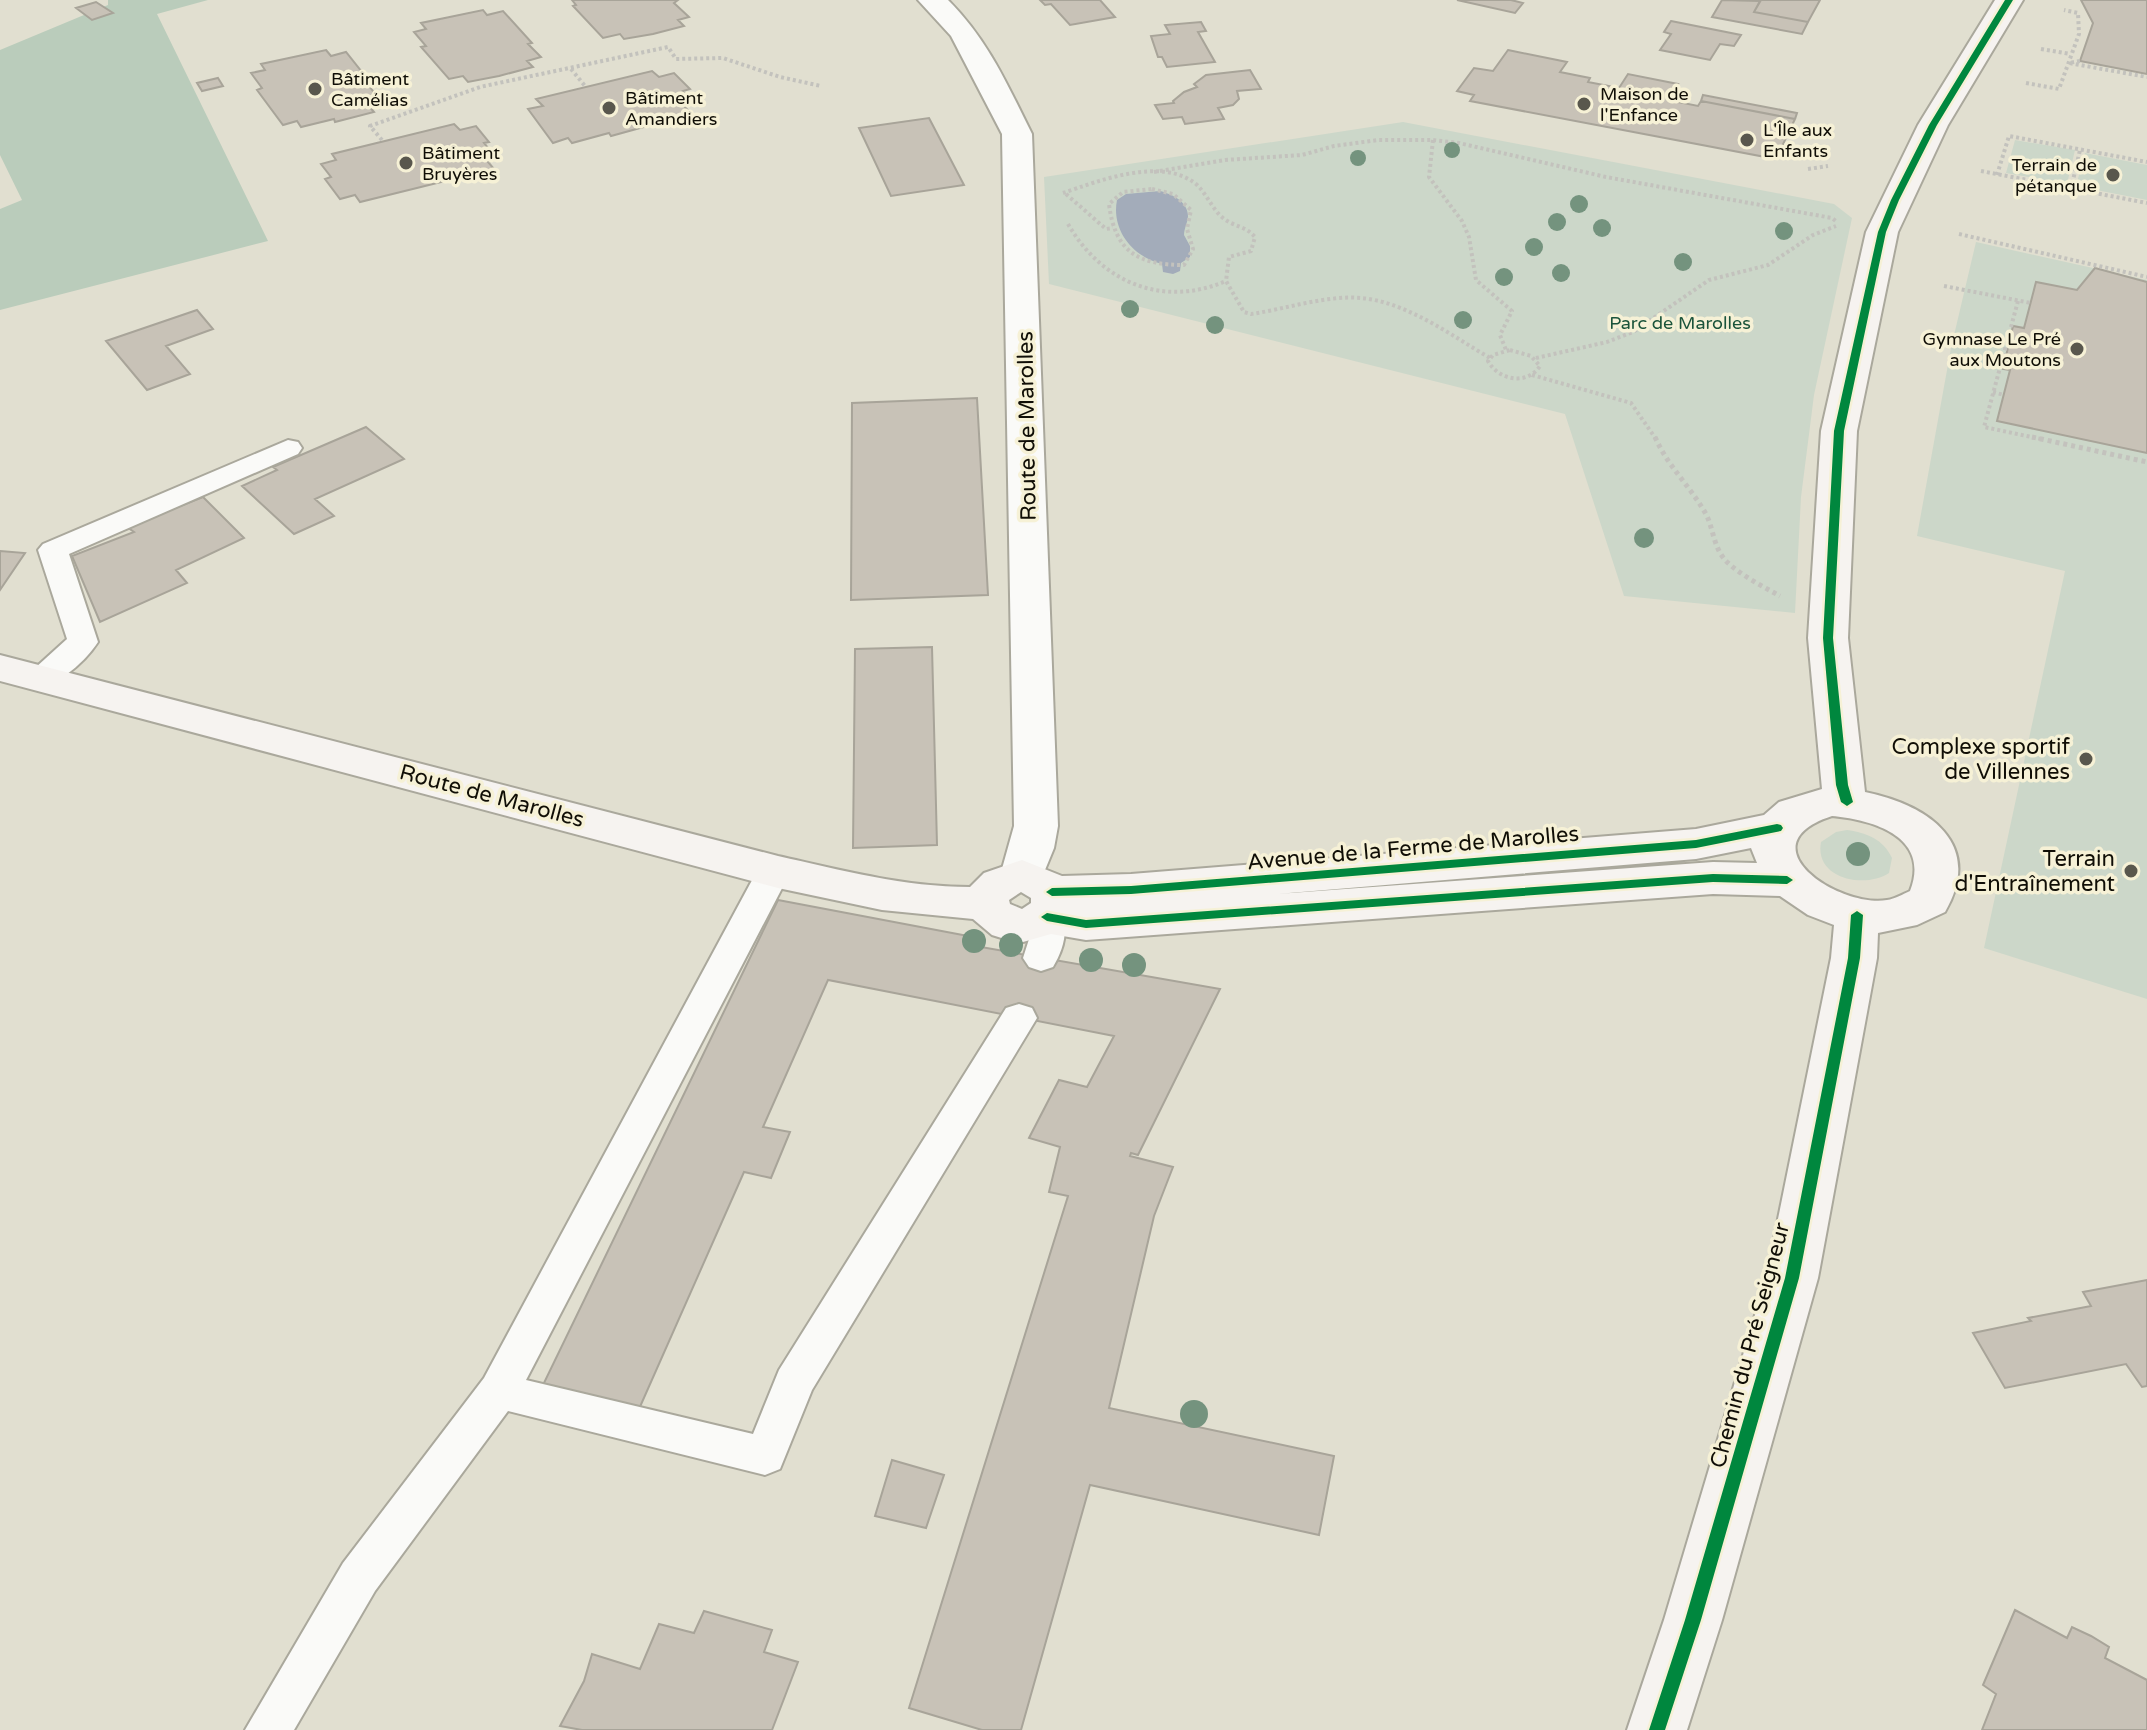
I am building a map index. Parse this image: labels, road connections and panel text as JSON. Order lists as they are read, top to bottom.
{
  "streets": {
    "street": ["Route de Marolles", "Avenue de la Ferme de Marolles", "Chemin du Pré Seigneur"]
  },
  "crossings": [
    ["Route de Marolles", "Avenue de la Ferme de Marolles"],
    ["Avenue de la Ferme de Marolles", "Chemin du Pré Seigneur"]
  ],
  "parks": ["Parc de Marolles"],
  "places": [
    "Bâtiment Camélias",
    "Maison de l'Enfance",
    "Bâtiment Amandiers",
    "L'Île aux Enfants",
    "Bâtiment Bruyères",
    "Terrain de pétanque",
    "Gymnase Le Pré aux Moutons",
    "Complexe sportif de Villennes",
    "Terrain d'Entraînement"
  ]
}
